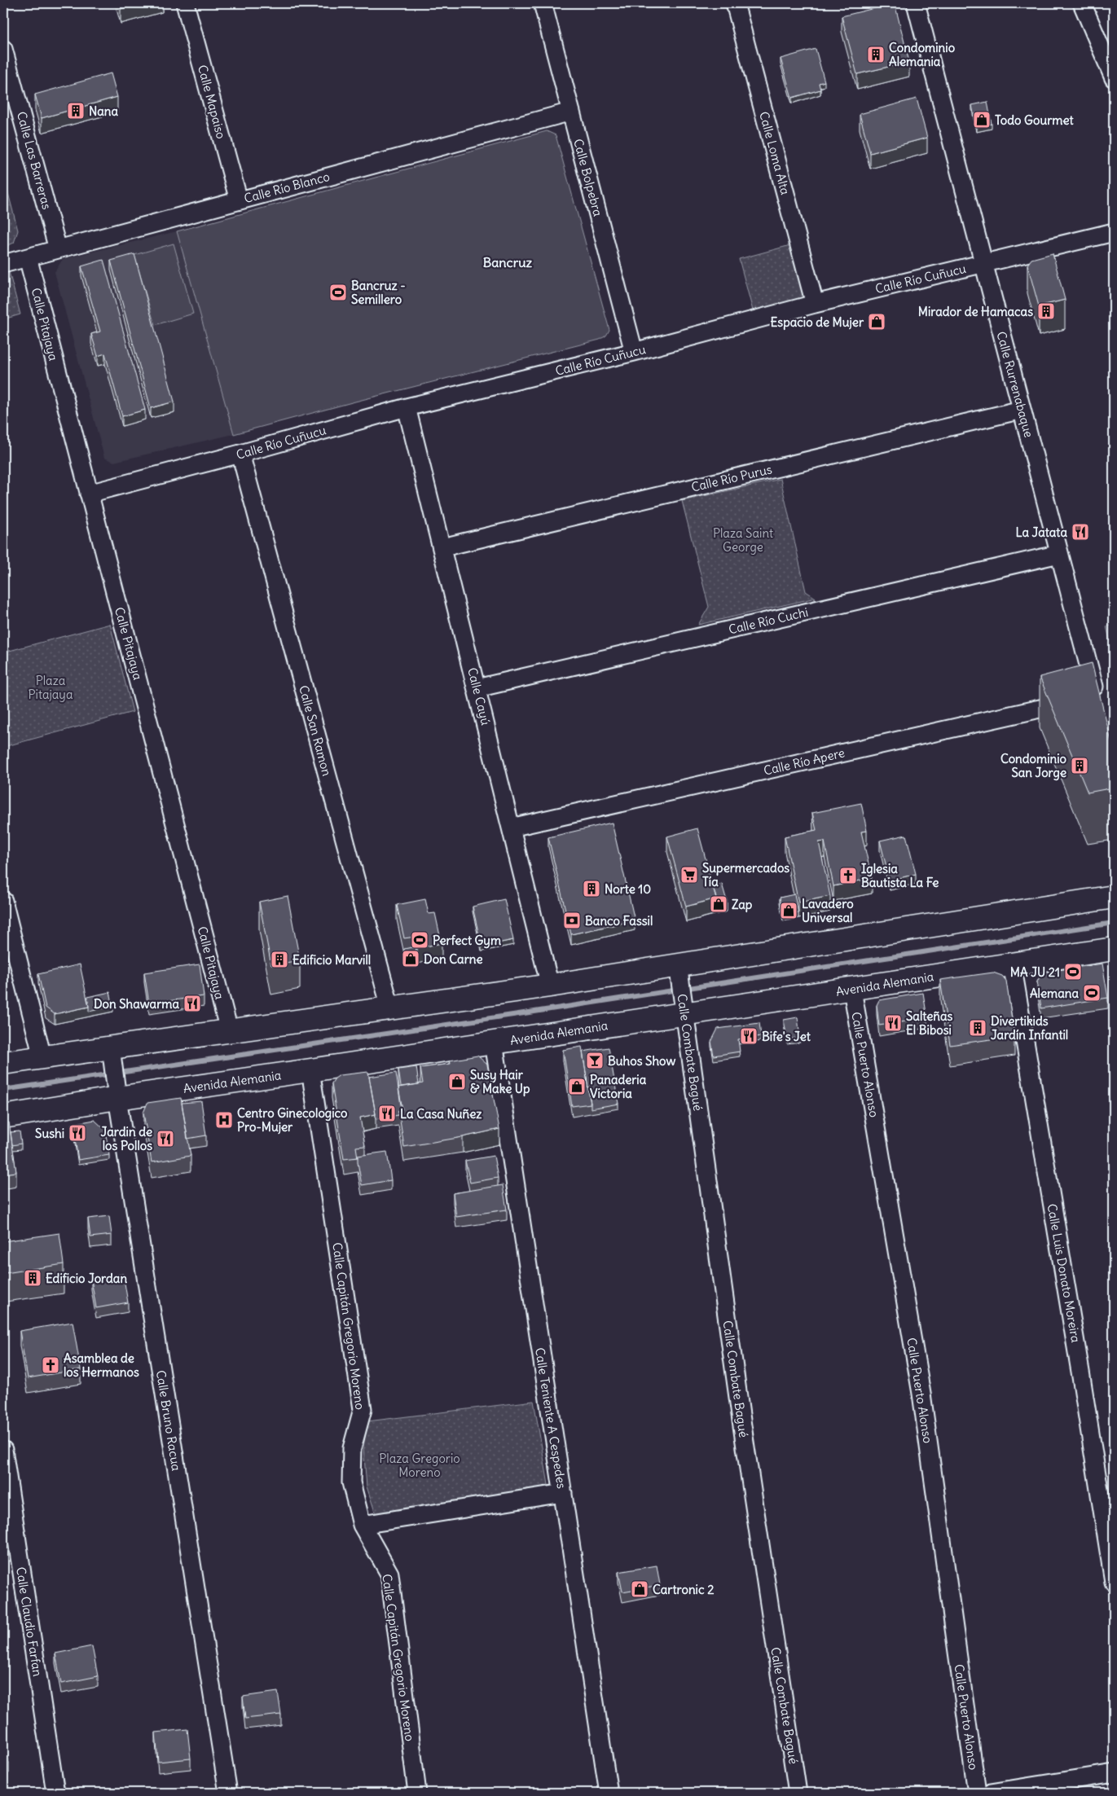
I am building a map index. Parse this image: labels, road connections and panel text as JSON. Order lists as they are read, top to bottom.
{
  "streets": {
    "main road": ["Avenida Alemania"],
    "street": [
      "Calle Mapaiso",
      "Calle Loma Alta",
      "Calle Las Barreras",
      "Calle Bolpebra",
      "Calle Río Blanco",
      "Calle Río Cuñucu",
      "Calle Pitajaya",
      "Calle Rurrenabaque",
      "Calle Río Purus",
      "Calle Río Cuchi",
      "Calle Cayú",
      "Calle San Ramon",
      "Calle Río Apere",
      "Calle Combate Bagué",
      "Calle Puerto Alonso",
      "Calle Luis Donato Moreira",
      "Calle Capitán Gregorio Moreno",
      "Calle Teniente A Cespedes",
      "Calle Bruno Racua",
      "Calle Claudio Farfan"
    ]
  },
  "crossings": [
    ["Calle Mapaiso", "Calle Río Blanco"],
    ["Calle Loma Alta", "Calle Río Cuñucu"],
    ["Calle Las Barreras", "Calle Río Blanco"],
    ["Calle Bolpebra", "Calle Río Blanco"],
    ["Calle Bolpebra", "Calle Río Cuñucu"],
    ["Calle Río Blanco", "Calle Pitajaya"],
    ["Calle Río Cuñucu", "Calle Pitajaya"],
    ["Calle Río Cuñucu", "Calle Rurrenabaque"],
    ["Calle Río Cuñucu", "Calle Cayú"],
    ["Calle Río Cuñucu", "Calle San Ramon"],
    ["Calle Rurrenabaque", "Calle Río Purus"],
    ["Calle Rurrenabaque", "Calle Río Cuchi"],
    ["Calle Rurrenabaque", "Calle Río Apere"],
    ["Calle Río Purus", "Calle Cayú"],
    ["Calle Río Cuchi", "Calle Cayú"],
    ["Calle Cayú", "Calle Río Apere"],
    ["Avenida Alemania", "Calle Combate Bagué"],
    ["Avenida Alemania", "Calle Puerto Alonso"],
    ["Avenida Alemania", "Calle Luis Donato Moreira"],
    ["Avenida Alemania", "Calle Capitán Gregorio Moreno"],
    ["Avenida Alemania", "Calle Teniente A Cespedes"],
    ["Avenida Alemania", "Calle Bruno Racua"]
  ],
  "districts": ["Bancruz"],
  "parks": ["Plaza Saint George", "Plaza Pitajaya", "Plaza Gregorio Moreno"],
  "places": {
    "building": [
      "Condominio Alemania",
      "Nana",
      "Mirador de Hamacas",
      "Condominio San Jorge",
      "Norte 10",
      "Edificio Marvill",
      "Divertikids Jardín Infantil",
      "Edificio Jordan"
    ],
    "shop": [
      "Todo Gourmet",
      "Espacio de Mujer",
      "Zap",
      "Lavadero Universal",
      "Don Carne",
      "Susy Hair & Make Up",
      "Panaderia Victoria",
      "Cartronic 2"
    ],
    "sports": [
      "Bancruz - Semillero",
      "Perfect Gym",
      "MA JU 21",
      "Alemana"
    ],
    "restaurant": [
      "La Jatata",
      "Don Shawarma",
      "Salteñas El Bibosi",
      "Bife's Jet",
      "La Casa Nuñez",
      "Sushi",
      "Jardin de los Pollos"
    ],
    "supermarket": ["Supermercados Tía"],
    "church": ["Iglesia Bautista La Fe", "Asamblea de los Hermanos"],
    "bank": ["Banco Fassil"],
    "bar": ["Buhos Show"],
    "hospital": ["Centro Ginecologico Pro-Mujer"]
  }
}
